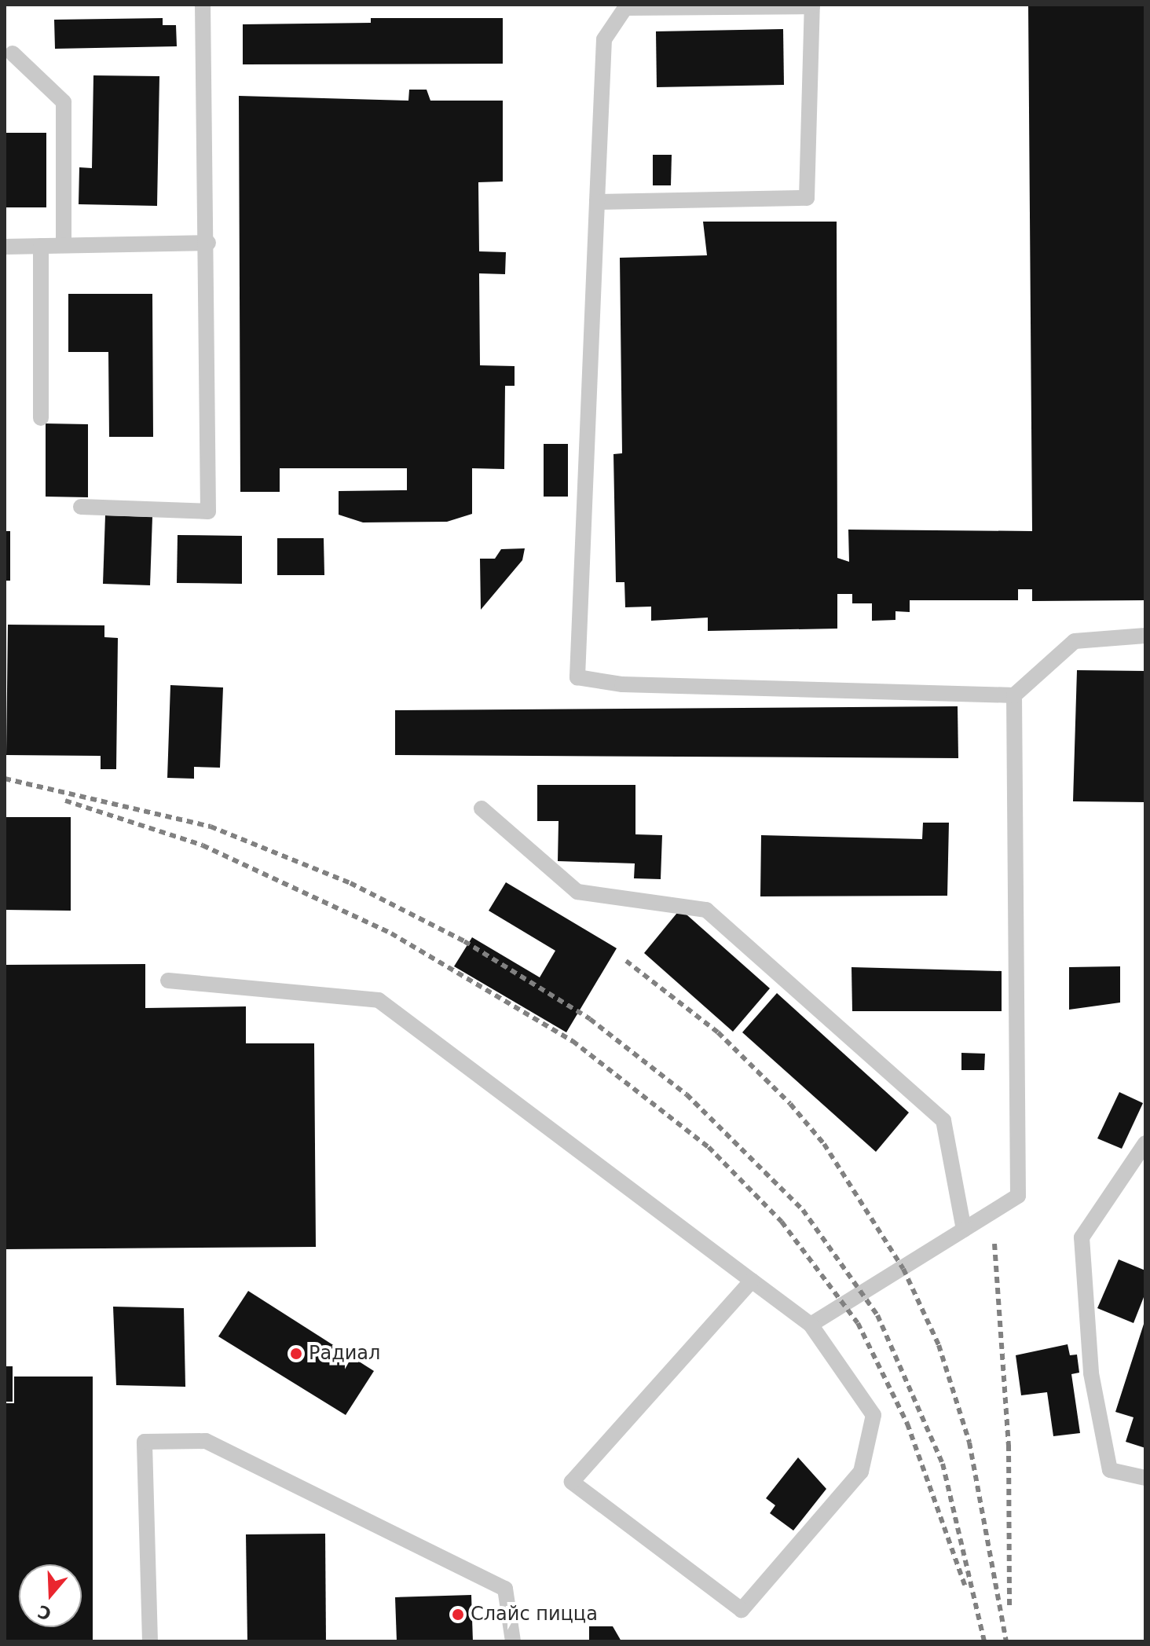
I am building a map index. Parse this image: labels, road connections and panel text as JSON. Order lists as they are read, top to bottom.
{
  "places": ["Радиал", "Слайс пицца"],
  "north": "bottom"
}
